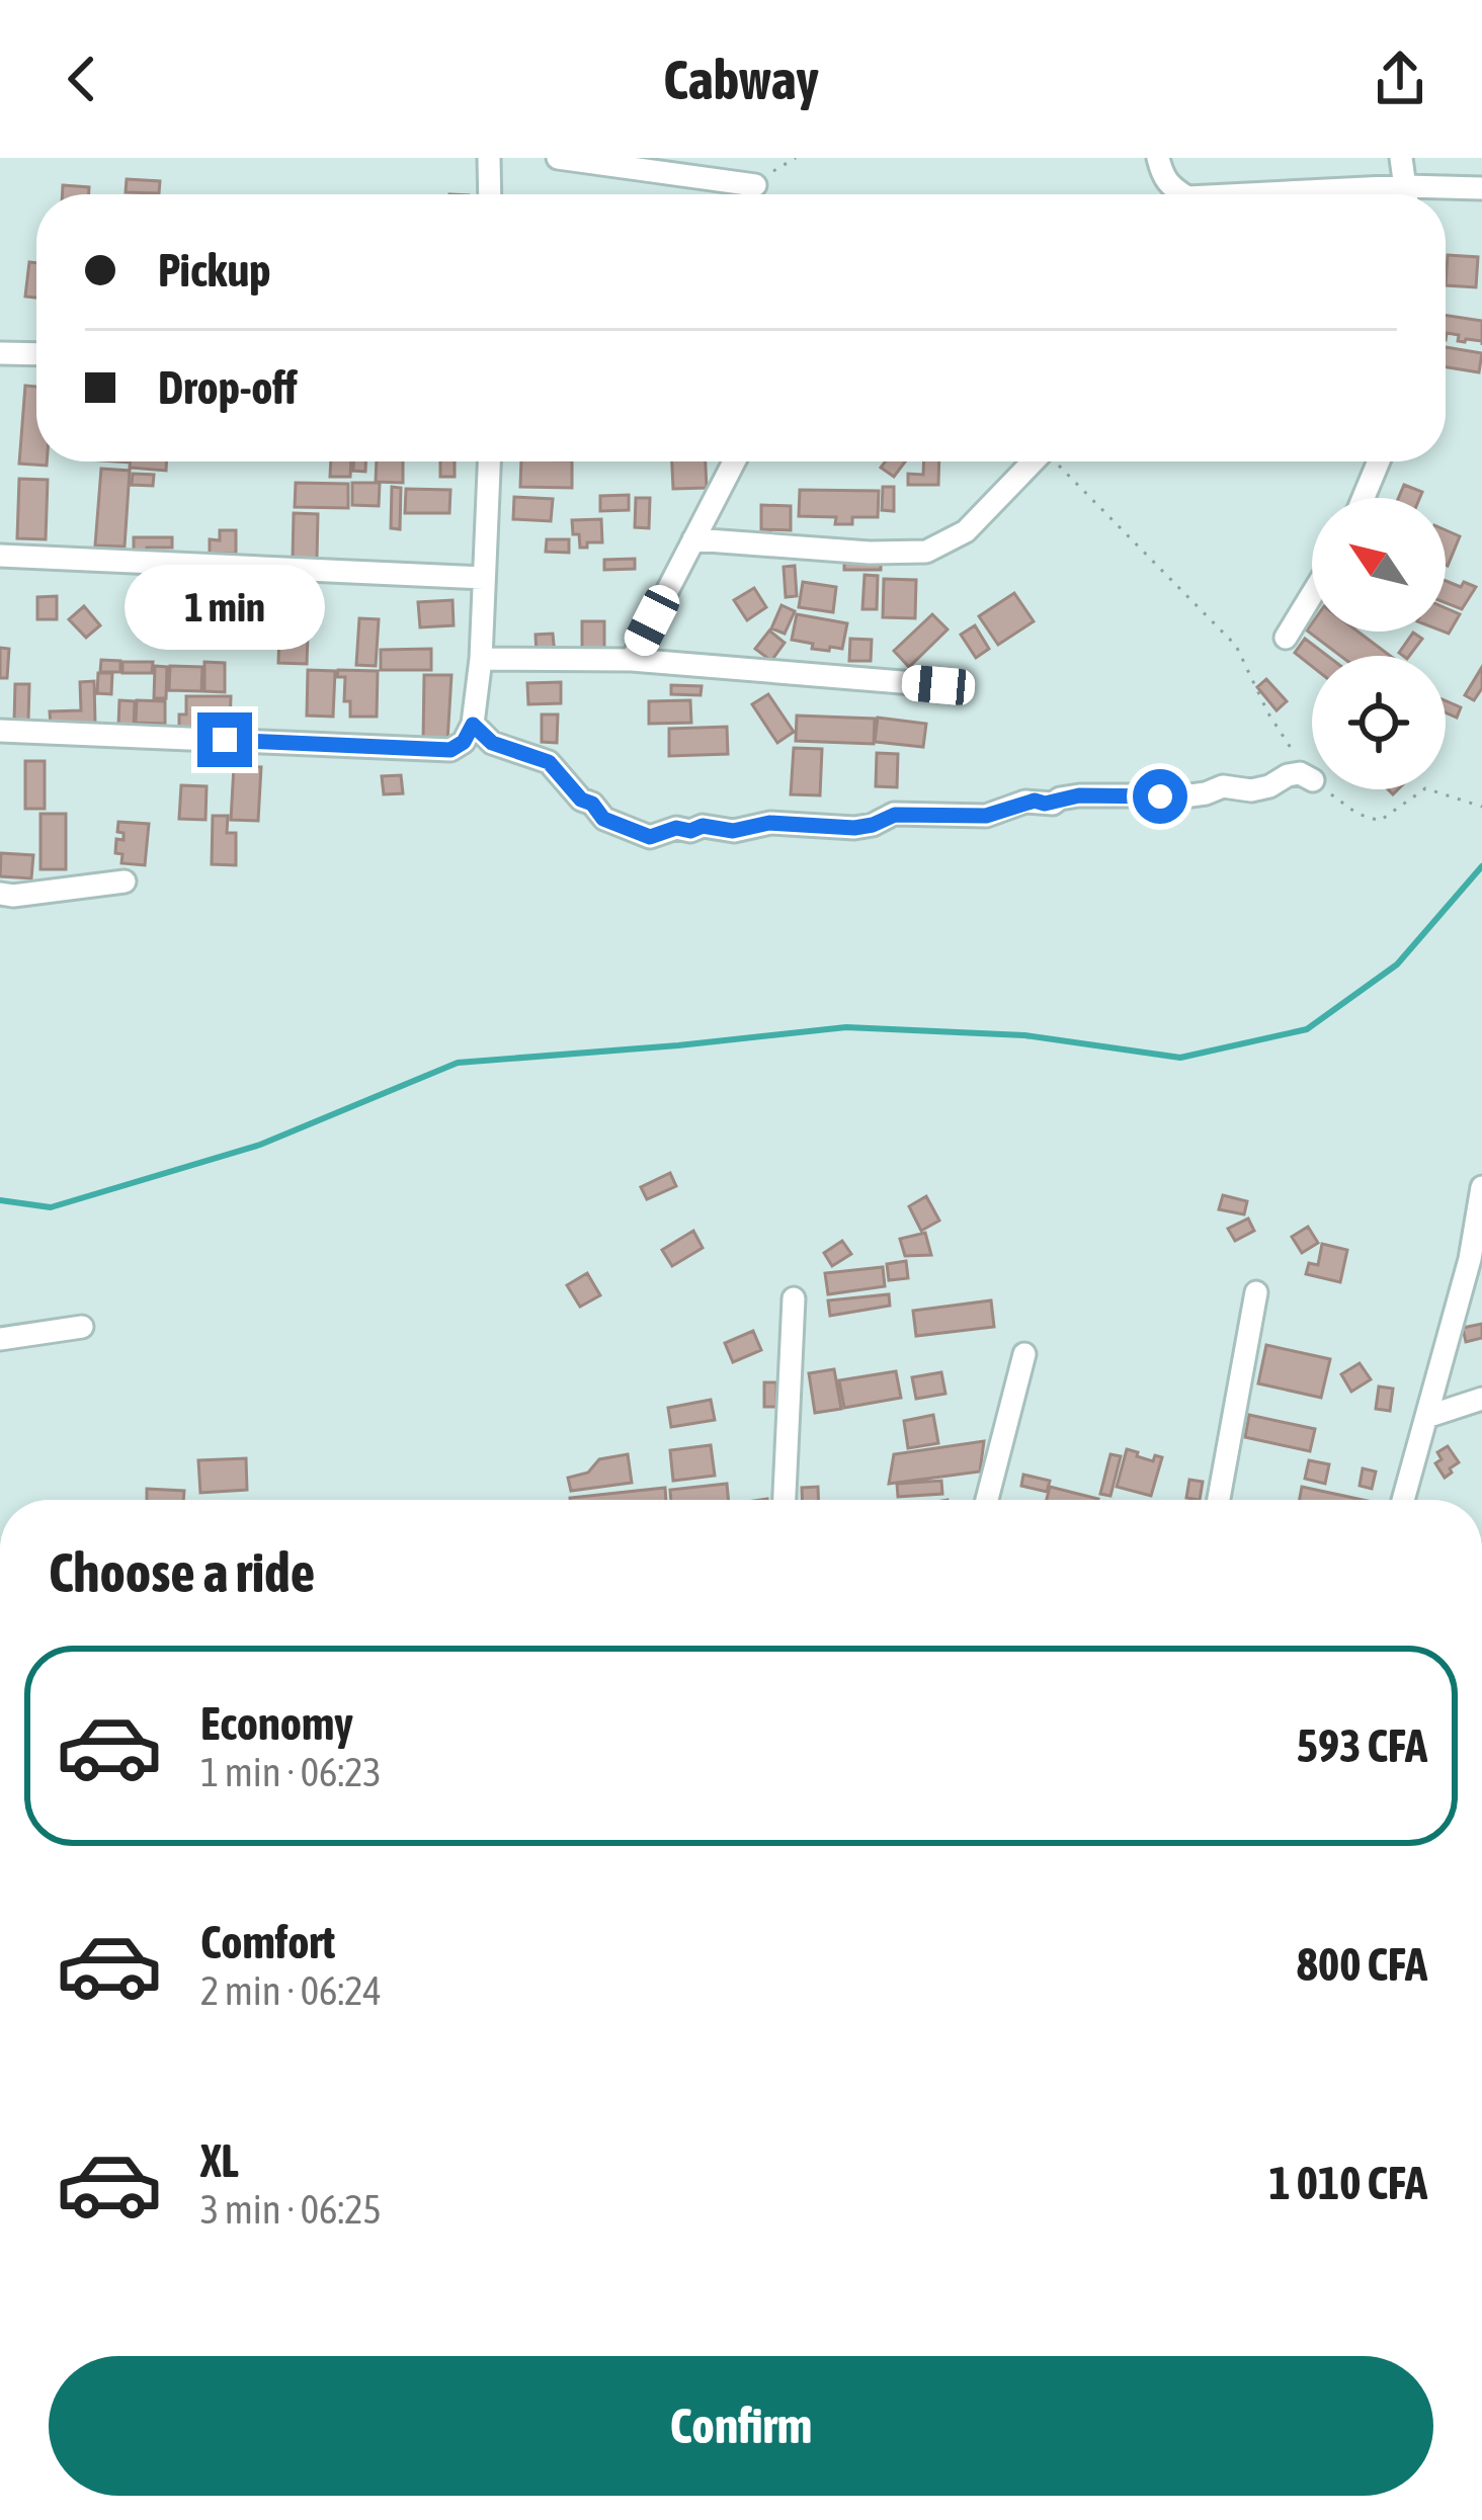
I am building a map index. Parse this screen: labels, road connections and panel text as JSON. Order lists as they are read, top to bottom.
{
  "north": "top left",
  "page": {
    "header": "Cabway",
    "banner": ["Pickup", "Drop-off"],
    "bubble": "1 min",
    "heading": "Choose a ride",
    "list": [
      {
        "name": "Economy",
        "note": "1 min · 06:23",
        "value": "593 CFA"
      },
      {
        "name": "Comfort",
        "note": "2 min · 06:24",
        "value": "800 CFA"
      },
      {
        "name": "XL",
        "note": "3 min · 06:25",
        "value": "1 010 CFA"
      }
    ],
    "buttons": "Confirm"
  }
}
